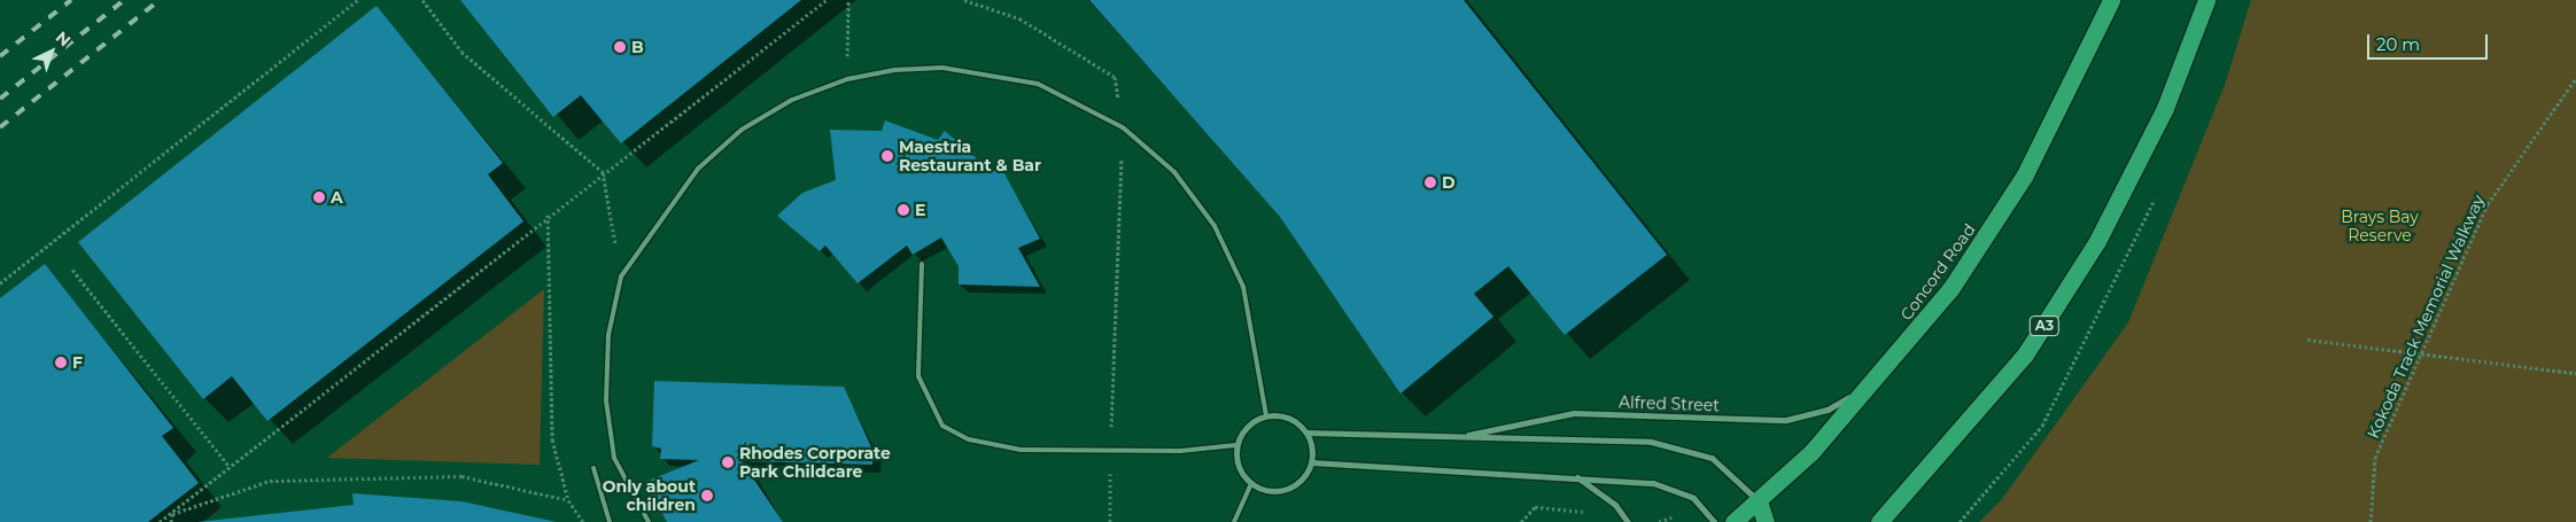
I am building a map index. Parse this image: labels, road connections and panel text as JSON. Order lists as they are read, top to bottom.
{
  "streets": {
    "highway": ["Concord Road", "A3"],
    "street": ["Alfred Street"],
    "path": ["Kokoda Track Memorial Walkway"]
  },
  "crossings": [
    ["Concord Road", "Alfred Street"]
  ],
  "parks": ["Brays Bay Reserve"],
  "places": [
    "B",
    "Maestria Restaurant & Bar",
    "D",
    "A",
    "E",
    "F",
    "Rhodes Corporate Park Childcare",
    "Only about children"
  ],
  "scale_bar": "20 m",
  "north": "top right"
}
